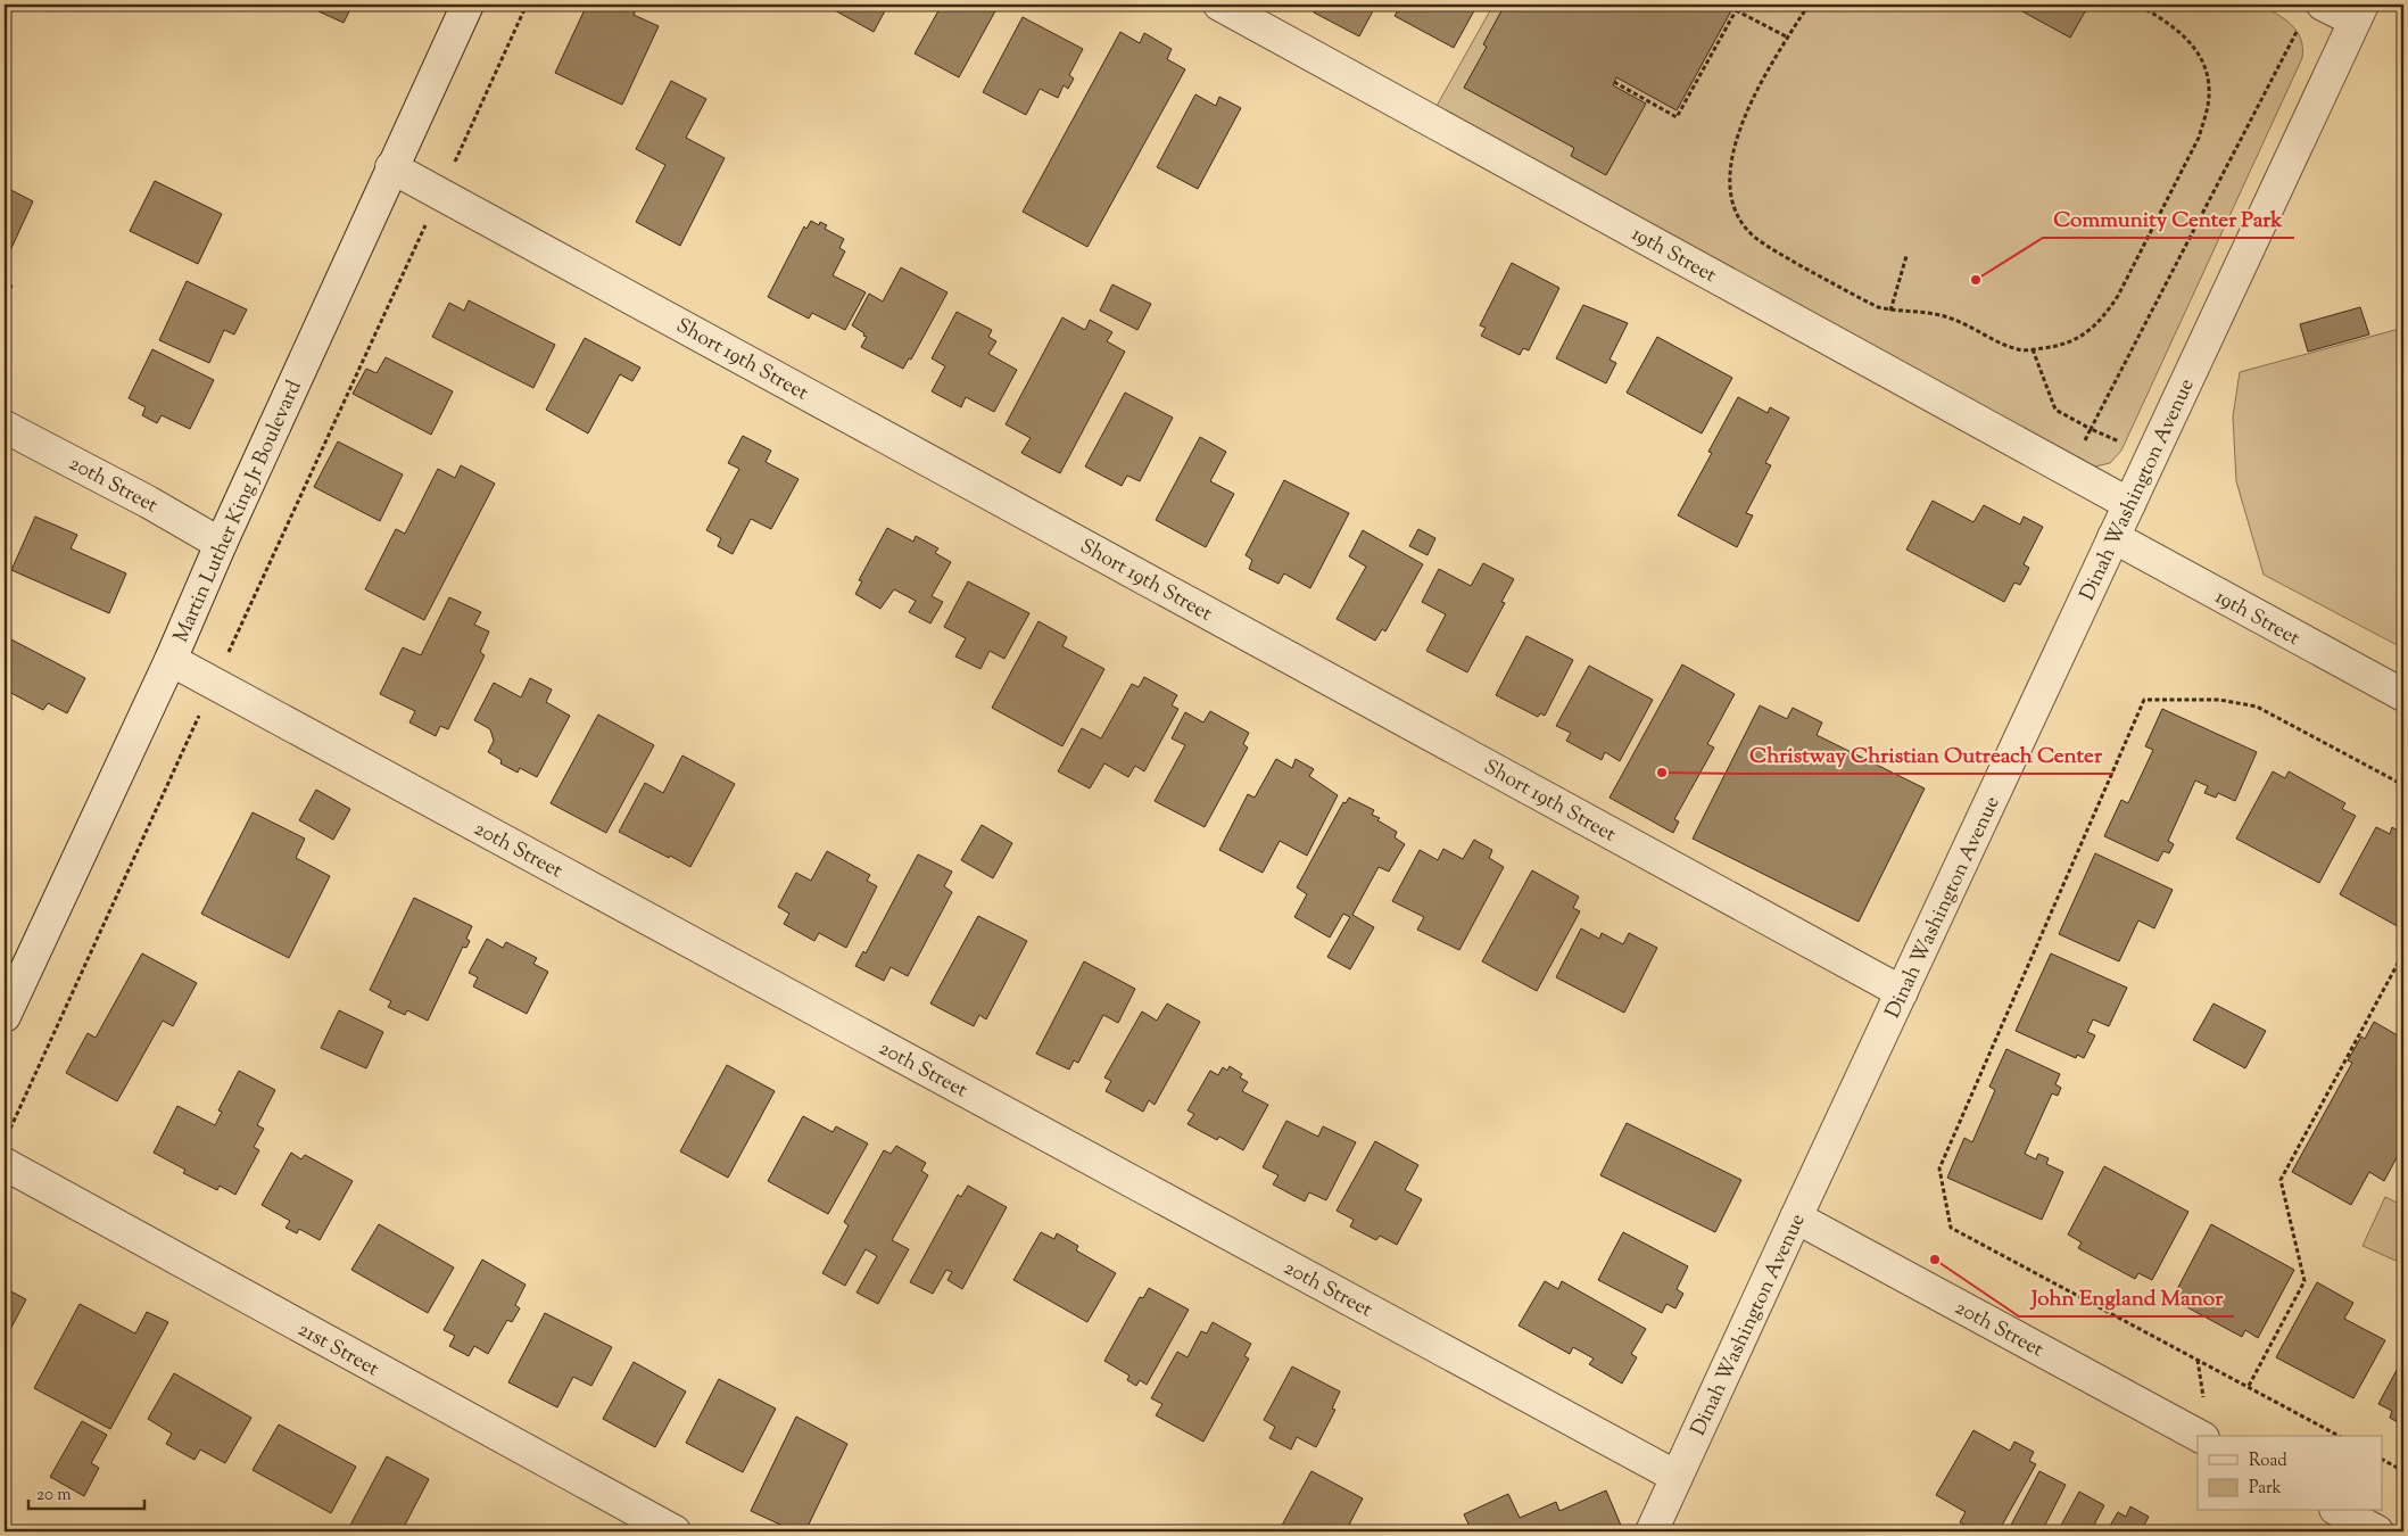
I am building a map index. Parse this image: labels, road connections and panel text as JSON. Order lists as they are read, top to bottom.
{
  "streets": {
    "street": [
      "19th Street",
      "Short 19th Street",
      "20th Street",
      "Dinah Washington Avenue",
      "Martin Luther King Jr Boulevard",
      "21st Street"
    ]
  },
  "crossings": [
    ["19th Street", "Dinah Washington Avenue"],
    ["Short 19th Street", "Dinah Washington Avenue"],
    ["Short 19th Street", "Martin Luther King Jr Boulevard"],
    ["20th Street", "Dinah Washington Avenue"],
    ["20th Street", "Martin Luther King Jr Boulevard"]
  ],
  "places": ["Community Center Park", "Christway Christian Outreach Center", "John England Manor"],
  "legend": ["Road", "Park"],
  "scale_bar": "20 m"
}
